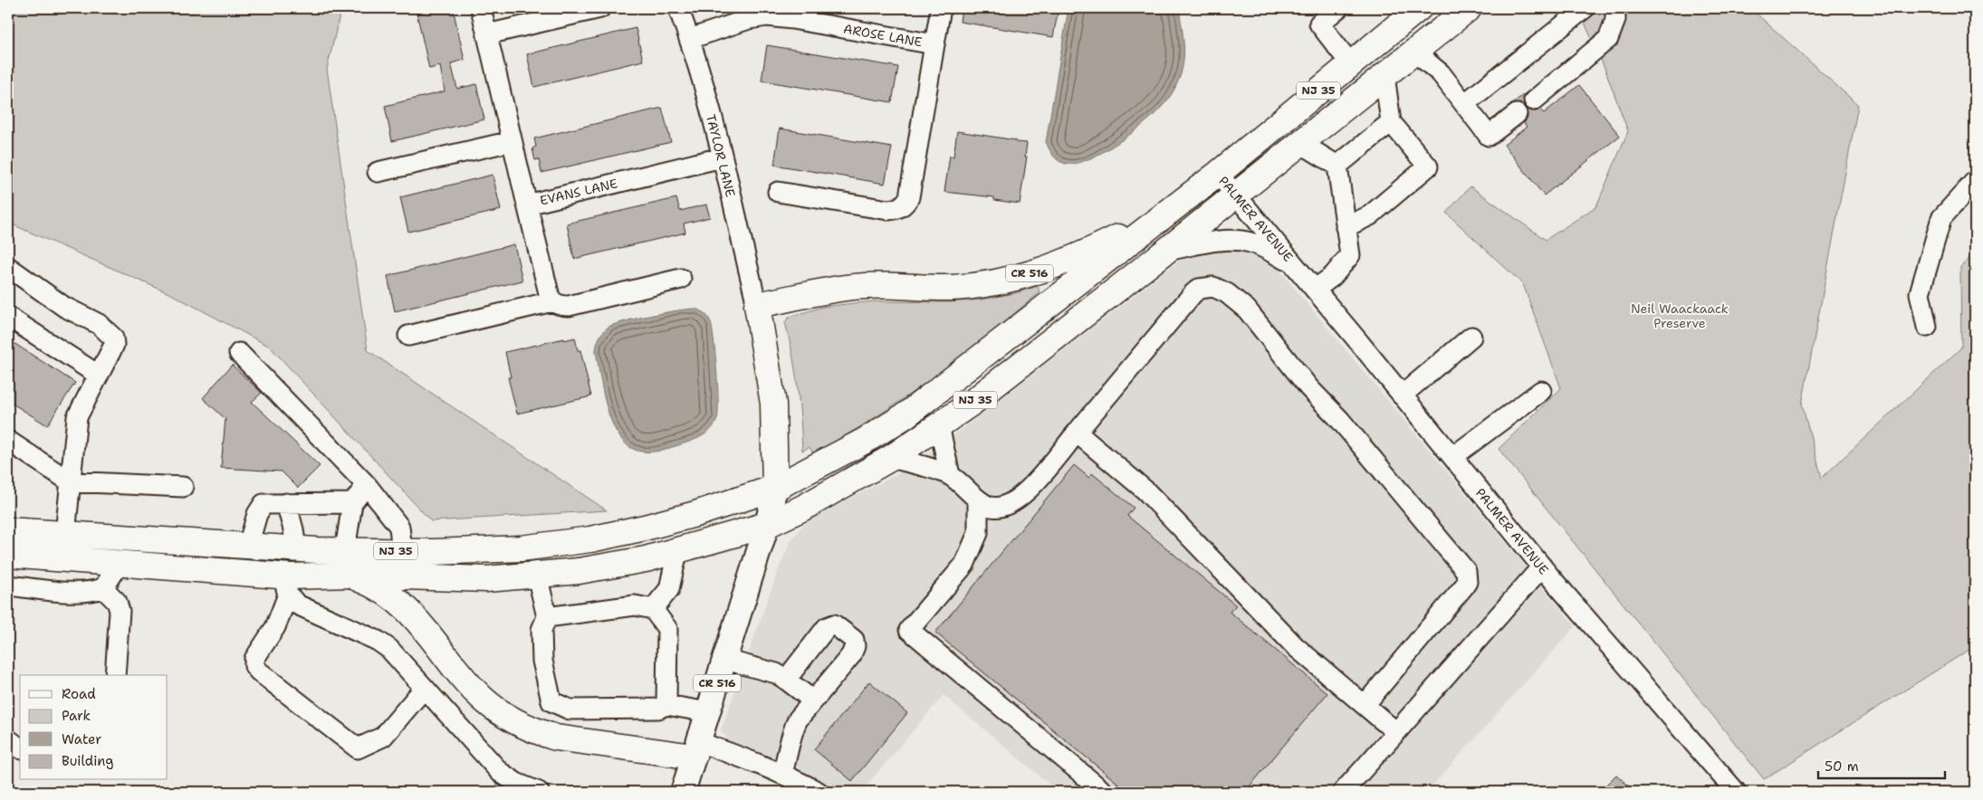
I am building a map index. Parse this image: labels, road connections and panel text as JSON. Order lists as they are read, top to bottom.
{
  "streets": {
    "highway": ["NJ 35", "CR 516"],
    "street": [
      "AROSE LANE",
      "TAYLOR LANE",
      "EVANS LANE",
      "PALMER AVENUE"
    ]
  },
  "crossings": [
    ["AROSE LANE", "TAYLOR LANE"],
    ["NJ 35", "PALMER AVENUE"],
    ["NJ 35", "CR 516"],
    ["TAYLOR LANE", "EVANS LANE"],
    ["TAYLOR LANE", "CR 516"]
  ],
  "parks": ["Neil Waackaack Preserve"],
  "legend": [
    "Road",
    "Park",
    "Water",
    "Building"
  ],
  "scale_bar": "50 m"
}
